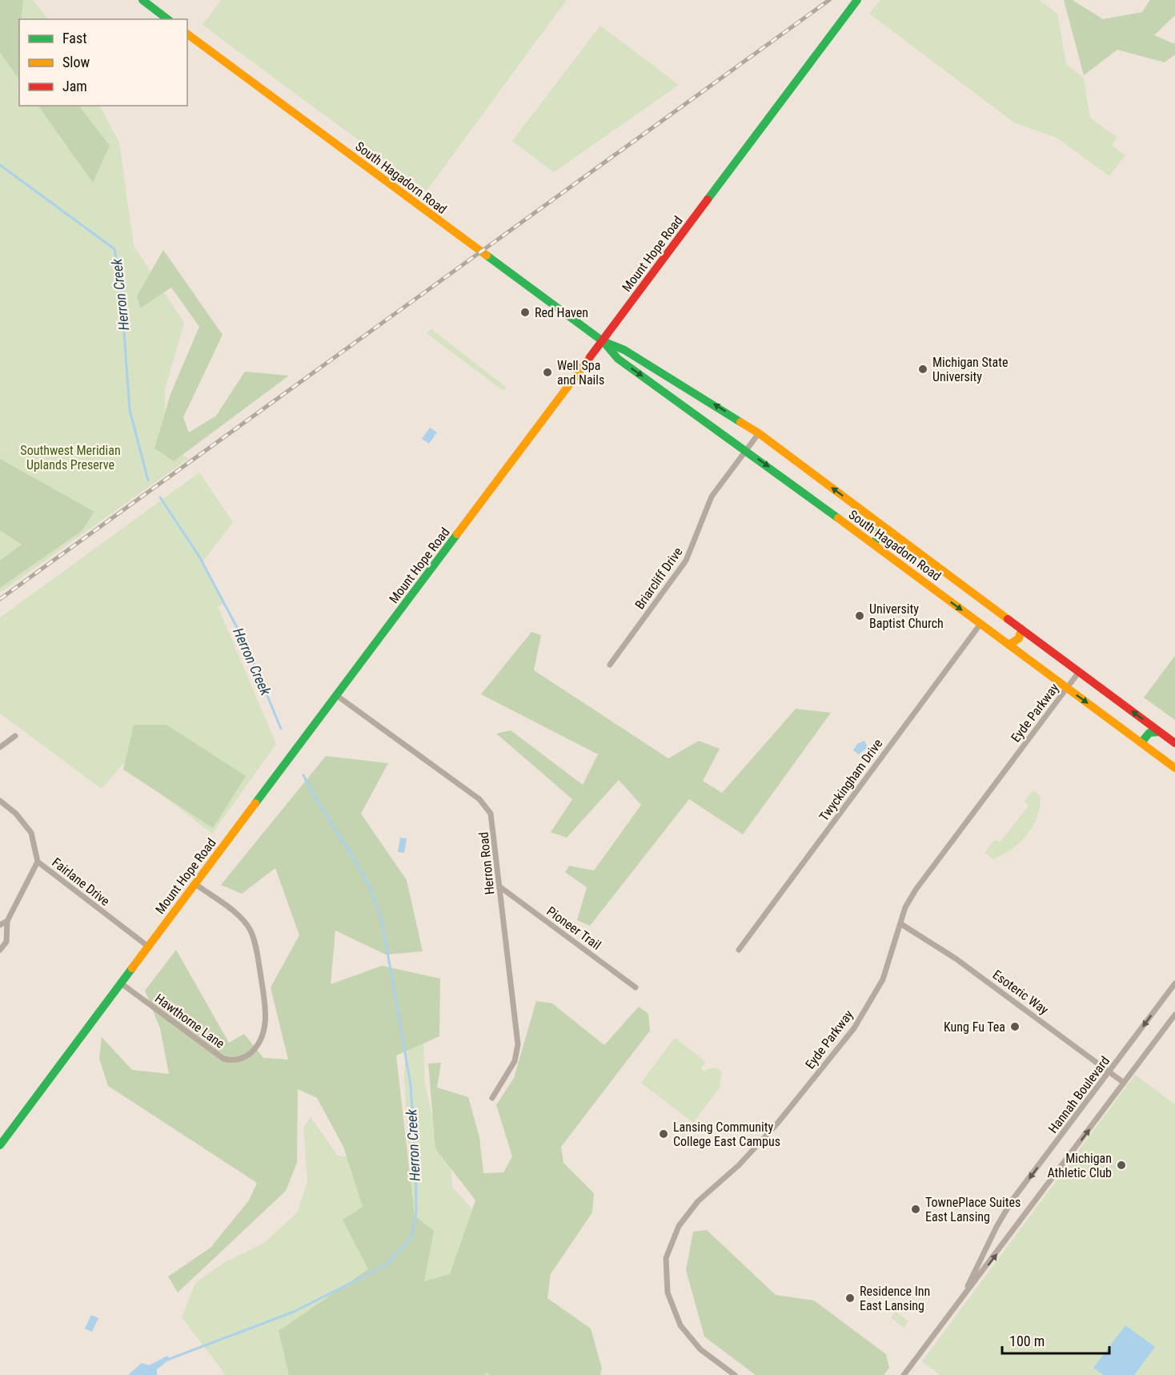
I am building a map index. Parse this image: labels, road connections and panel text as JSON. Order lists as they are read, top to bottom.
{
  "streets": {
    "street": [
      "South Hagadorn Road",
      "Mount Hope Road",
      "Briarcliff Drive",
      "Eyde Parkway",
      "Twyckingham Drive",
      "Herron Road",
      "Fairlane Drive",
      "Pioneer Trail",
      "Esoteric Way",
      "Hawthorne Lane",
      "Hannah Boulevard"
    ]
  },
  "crossings": [
    ["South Hagadorn Road", "Mount Hope Road"],
    ["South Hagadorn Road", "Briarcliff Drive"],
    ["South Hagadorn Road", "Eyde Parkway"],
    ["South Hagadorn Road", "Twyckingham Drive"],
    ["Mount Hope Road", "Herron Road"],
    ["Mount Hope Road", "Fairlane Drive"],
    ["Mount Hope Road", "Hawthorne Lane"],
    ["Eyde Parkway", "Esoteric Way"],
    ["Herron Road", "Pioneer Trail"],
    ["Esoteric Way", "Hannah Boulevard"]
  ],
  "water": ["Herron Creek"],
  "parks": ["Southwest Meridian Uplands Preserve"],
  "places": [
    "Red Haven",
    "Michigan State University",
    "Well Spa and Nails",
    "University Baptist Church",
    "Kung Fu Tea",
    "Lansing Community College East Campus",
    "Michigan Athletic Club",
    "TownePlace Suites East Lansing",
    "Residence Inn East Lansing"
  ],
  "legend": ["Fast", "Slow", "Jam"],
  "scale_bar": "100 m"
}
